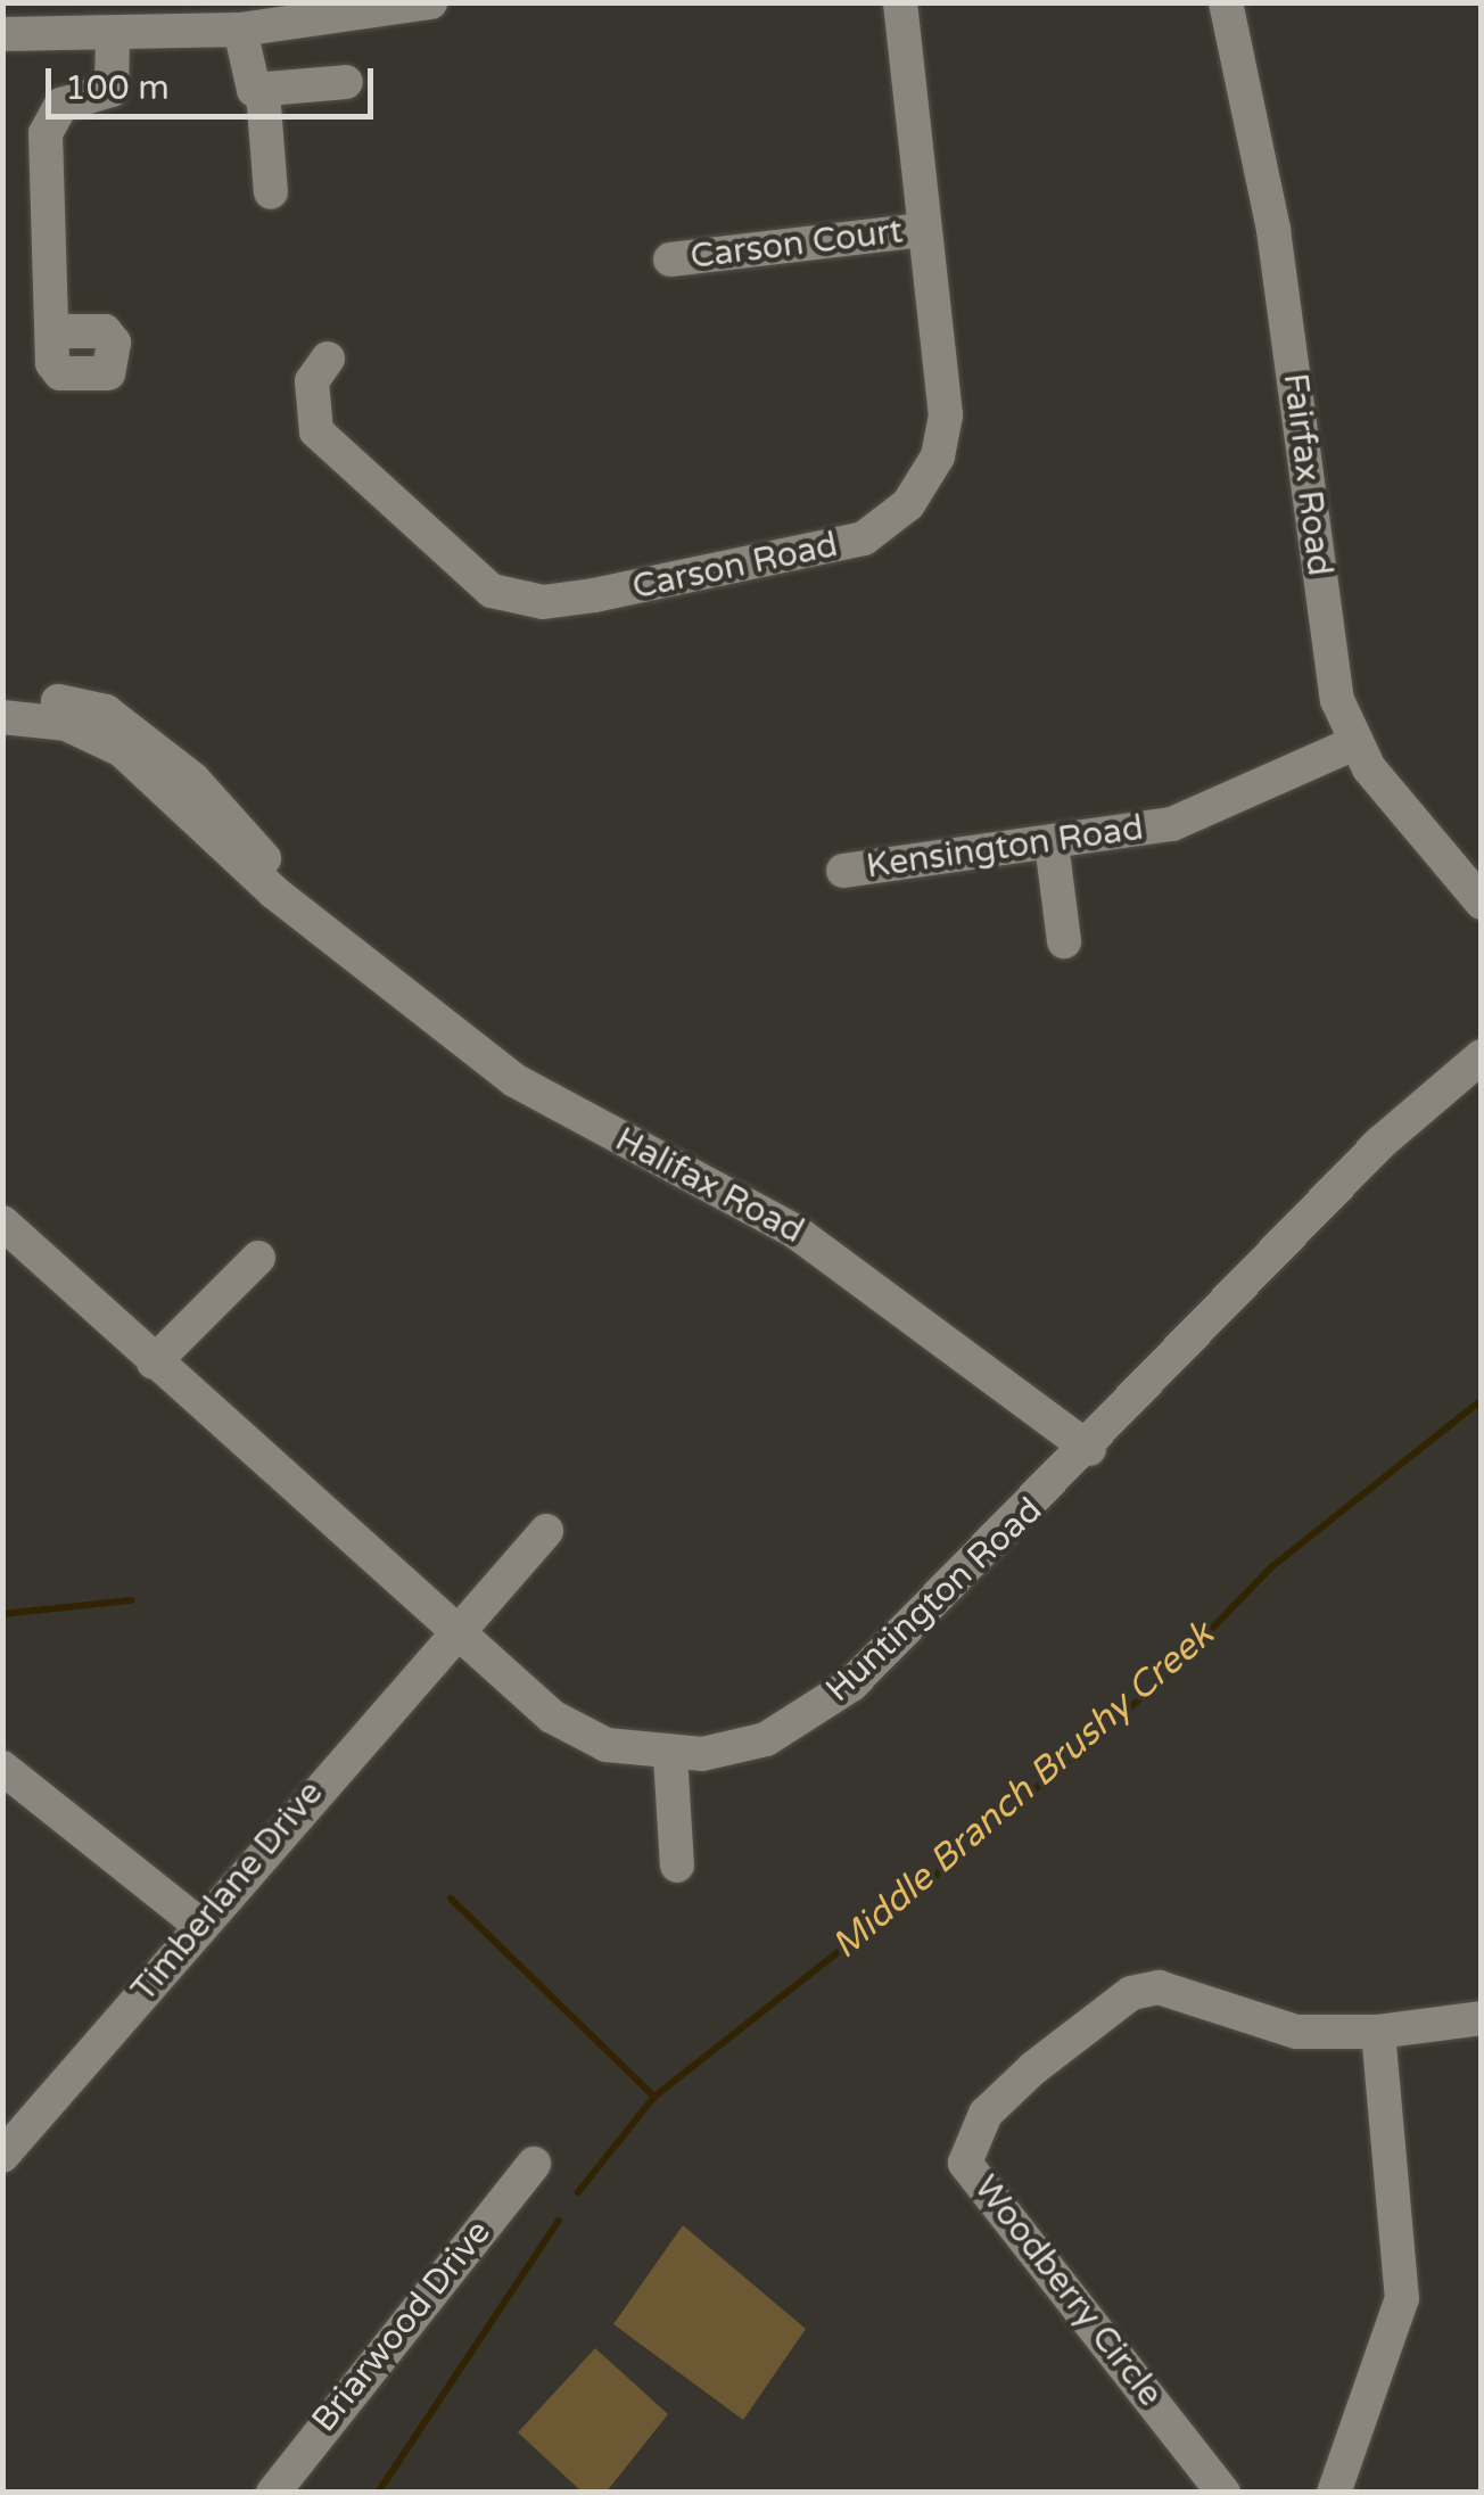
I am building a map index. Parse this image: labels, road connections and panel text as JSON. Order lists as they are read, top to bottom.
{
  "streets": {
    "street": [
      "Carson Court",
      "Fairfax Road",
      "Carson Road",
      "Kensington Road",
      "Halifax Road",
      "Huntington Road",
      "Timberlane Drive",
      "Woodberry Circle",
      "Briarwood Drive"
    ]
  },
  "crossings": [
    ["Carson Court", "Carson Road"],
    ["Fairfax Road", "Kensington Road"],
    ["Halifax Road", "Huntington Road"],
    ["Huntington Road", "Timberlane Drive"]
  ],
  "water": ["Middle Branch Brushy Creek"],
  "scale_bar": "100 m"
}
